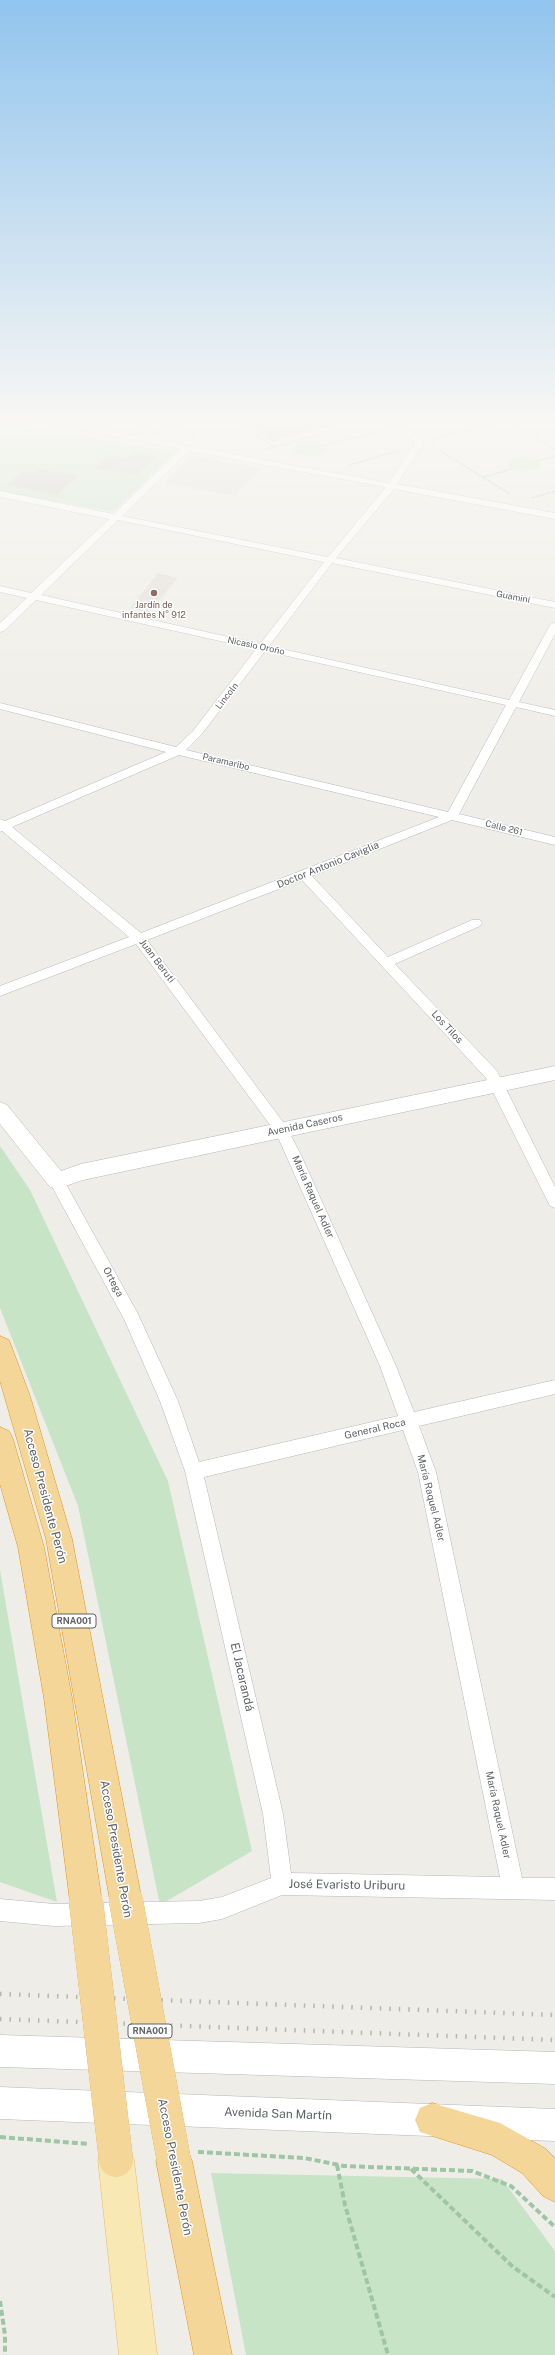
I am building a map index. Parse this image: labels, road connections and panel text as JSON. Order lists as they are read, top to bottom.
{
  "streets": {
    "highway": ["Acceso Presidente Perón", "RNA001"],
    "main road": ["Avenida Caseros", "Ortega", "Avenida San Martín"],
    "street": [
      "Guaminí",
      "Nicasio Oroño",
      "Lincoln",
      "Paramaribo",
      "Calle 261",
      "Doctor Antonio Caviglia",
      "Juan Beruti",
      "Los Tilos",
      "María Raquel Adler",
      "General Roca",
      "El Jacarandá",
      "José Evaristo Uriburu"
    ]
  },
  "crossings": [
    ["Guaminí", "Lincoln"],
    ["Nicasio Oroño", "Lincoln"],
    ["Lincoln", "Paramaribo"],
    ["Lincoln", "Juan Beruti"],
    ["Paramaribo", "Calle 261"],
    ["Paramaribo", "Doctor Antonio Caviglia"],
    ["Calle 261", "Doctor Antonio Caviglia"],
    ["Doctor Antonio Caviglia", "Juan Beruti"],
    ["Doctor Antonio Caviglia", "Los Tilos"],
    ["Juan Beruti", "Avenida Caseros"],
    ["Juan Beruti", "María Raquel Adler"],
    ["Los Tilos", "Avenida Caseros"],
    ["Avenida Caseros", "María Raquel Adler"],
    ["Avenida Caseros", "Ortega"],
    ["María Raquel Adler", "General Roca"],
    ["María Raquel Adler", "José Evaristo Uriburu"],
    ["Ortega", "General Roca"],
    ["Ortega", "El Jacarandá"],
    ["General Roca", "El Jacarandá"],
    ["El Jacarandá", "José Evaristo Uriburu"]
  ],
  "places": ["Jardín de infantes N° 912"]
}
